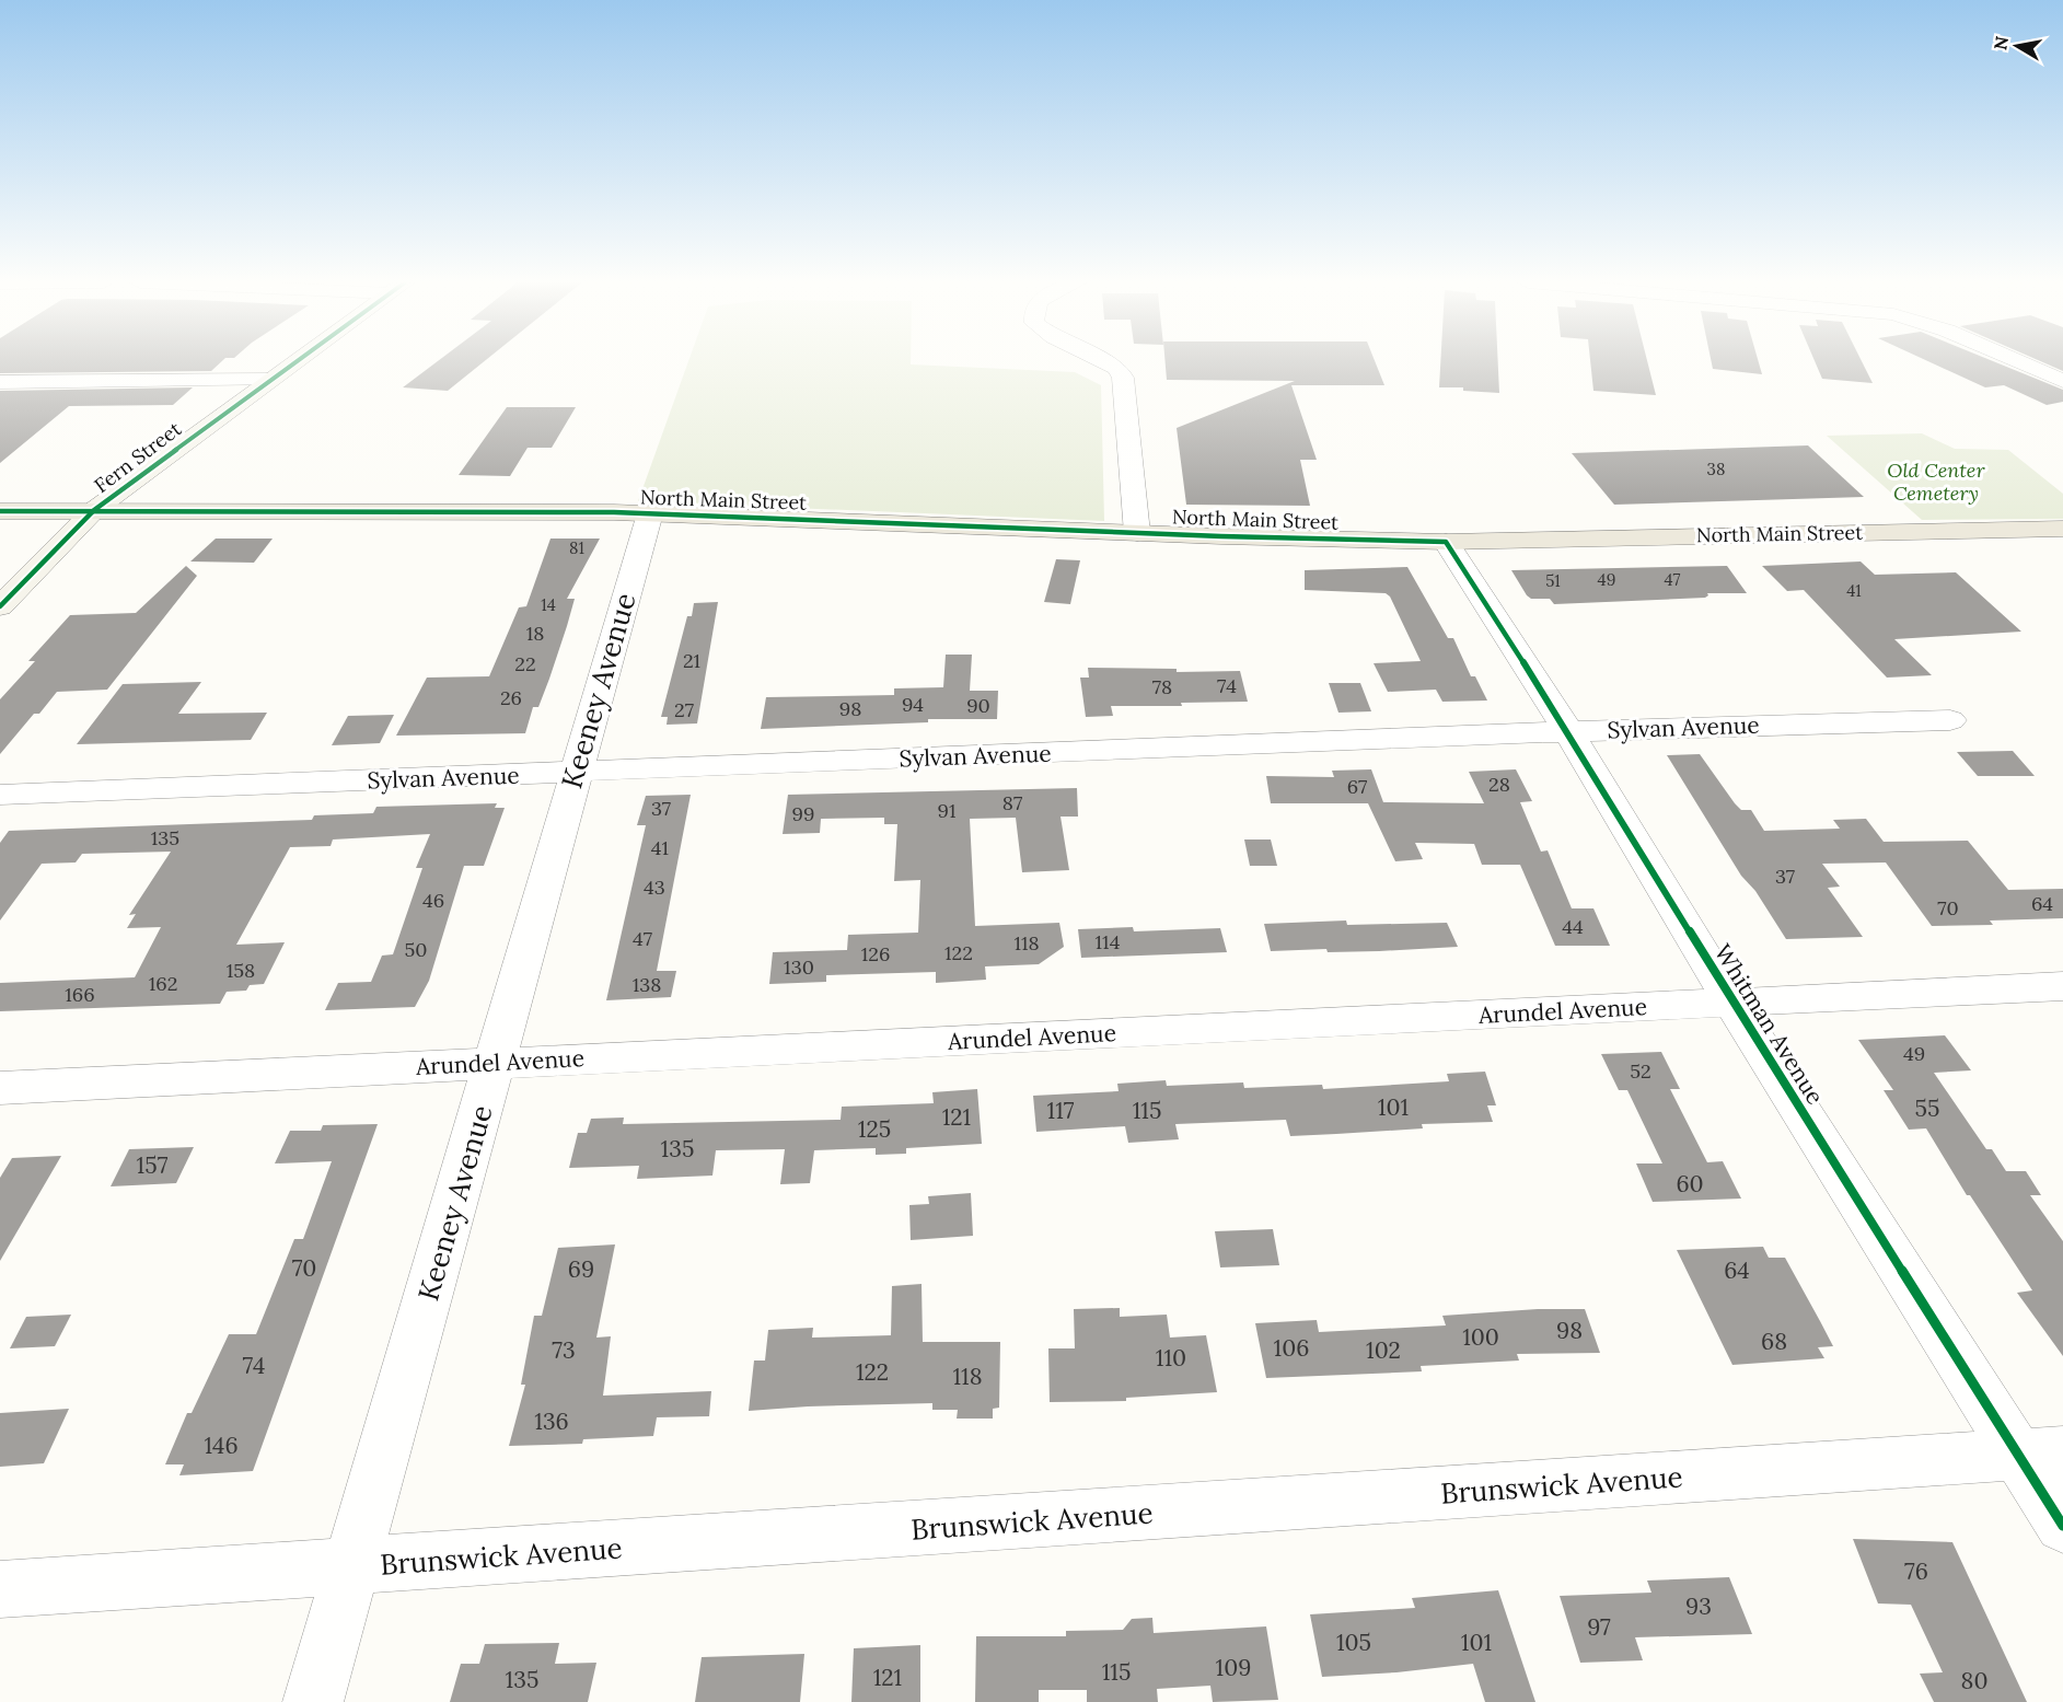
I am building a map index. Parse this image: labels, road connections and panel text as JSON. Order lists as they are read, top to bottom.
{
  "streets": {
    "main road": ["North Main Street"],
    "street": [
      "Fern Street",
      "Keeney Avenue",
      "Sylvan Avenue",
      "Arundel Avenue",
      "Whitman Avenue",
      "Brunswick Avenue"
    ]
  },
  "crossings": [
    ["Fern Street", "North Main Street"],
    ["North Main Street", "Keeney Avenue"],
    ["North Main Street", "Whitman Avenue"],
    ["Keeney Avenue", "Sylvan Avenue"],
    ["Keeney Avenue", "Arundel Avenue"],
    ["Keeney Avenue", "Brunswick Avenue"],
    ["Sylvan Avenue", "Whitman Avenue"],
    ["Arundel Avenue", "Whitman Avenue"],
    ["Whitman Avenue", "Brunswick Avenue"]
  ],
  "parks": ["Old Center Cemetery"],
  "house_numbers": [
    "38",
    "81",
    "49",
    "47",
    "51",
    "41",
    "14",
    "18",
    "21",
    "22",
    "74",
    "78",
    "26",
    "94",
    "90",
    "98",
    "27",
    "28",
    "67",
    "87",
    "37",
    "91",
    "99",
    "135",
    "41",
    "37",
    "43",
    "46",
    "64",
    "70",
    "44",
    "47",
    "114",
    "118",
    "50",
    "122",
    "126",
    "130",
    "158",
    "162",
    "138",
    "166",
    "49",
    "52",
    "101",
    "55",
    "117",
    "115",
    "121",
    "125",
    "135",
    "157",
    "60",
    "70",
    "69",
    "64",
    "98",
    "100",
    "68",
    "106",
    "73",
    "102",
    "110",
    "74",
    "122",
    "118",
    "136",
    "146",
    "76",
    "93",
    "97",
    "105",
    "101",
    "109",
    "115",
    "121",
    "135",
    "80"
  ],
  "north": "left"
}
